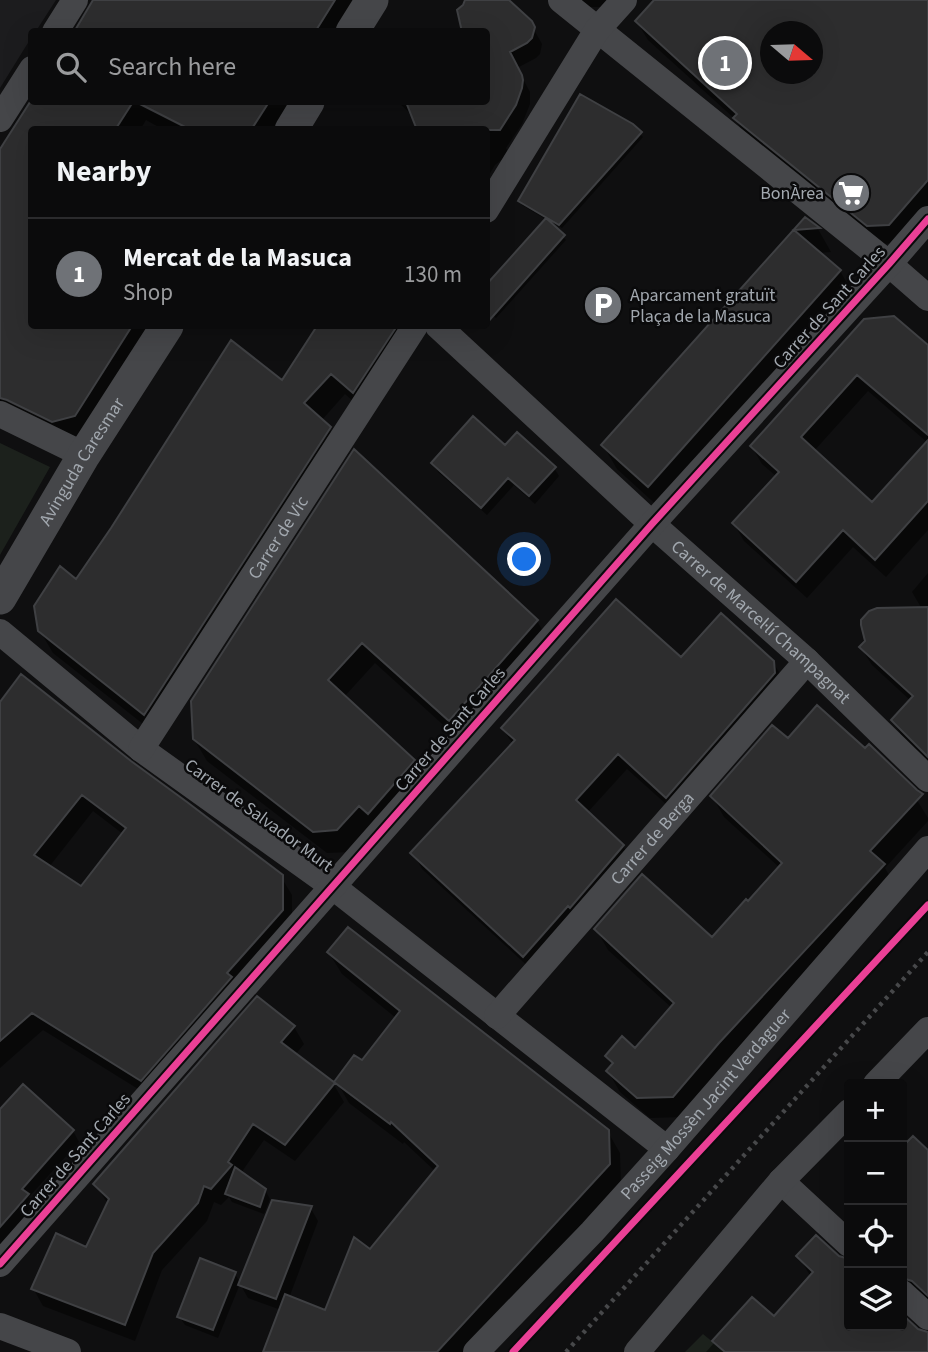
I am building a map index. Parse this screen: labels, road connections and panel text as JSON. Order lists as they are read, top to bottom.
{
  "streets": {
    "street": [
      "Carrer de Sant Carles",
      "Avinguda Caresmar",
      "Carrer de Vic",
      "Carrer de Marcel·lí Champagnat",
      "Carrer de Salvador Murt",
      "Carrer de Berga",
      "Passeig Mossèn Jacint Verdaguer"
    ]
  },
  "crossings": [
    ["Carrer de Sant Carles", "Carrer de Marcel·lí Champagnat"],
    ["Carrer de Sant Carles", "Carrer de Salvador Murt"],
    ["Carrer de Vic", "Carrer de Salvador Murt"],
    ["Carrer de Marcel·lí Champagnat", "Carrer de Berga"],
    ["Carrer de Salvador Murt", "Carrer de Berga"],
    ["Carrer de Salvador Murt", "Passeig Mossèn Jacint Verdaguer"]
  ],
  "places": {
    "supermarket": ["BonÀrea"],
    "parking": ["Aparcament gratuït Plaça de la Masuca"]
  },
  "north": "right",
  "page": {
    "search": "Search here",
    "pins": "1",
    "heading": "Nearby",
    "list": [
      {
        "mark": "1",
        "name": "Mercat de la Masuca",
        "note": "Shop",
        "value": "130 m"
      }
    ],
    "map_buttons": ["+", "−"]
  }
}
